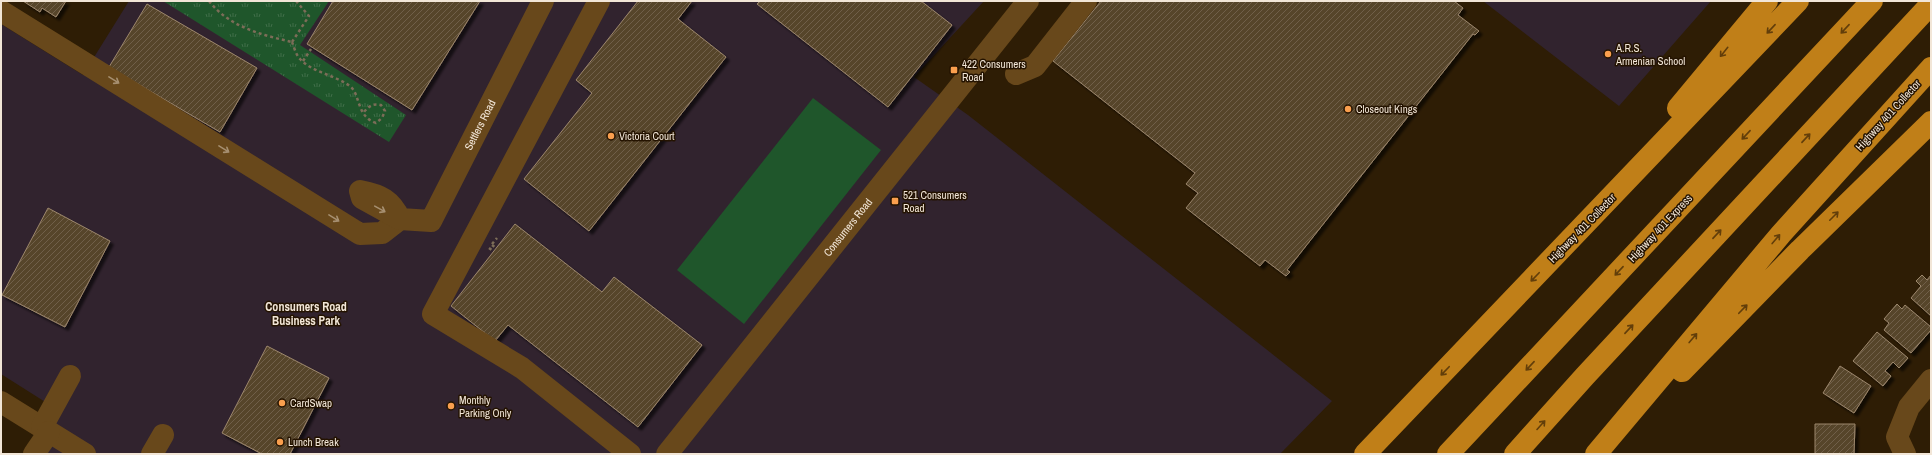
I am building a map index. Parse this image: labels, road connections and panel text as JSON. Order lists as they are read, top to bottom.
{
  "streets": {
    "highway": ["Highway 401 Collector", "Highway 401 Express"],
    "street": ["Settlers Road", "Consumers Road"]
  },
  "districts": ["Consumers Road Business Park"],
  "places": {
    "other": [
      "A.R.S. Armenian School",
      "Closeout Kings",
      "Victoria Court",
      "CardSwap",
      "Monthly Parking Only",
      "Lunch Break"
    ],
    "transit": ["422 Consumers Road", "521 Consumers Road"]
  }
}
